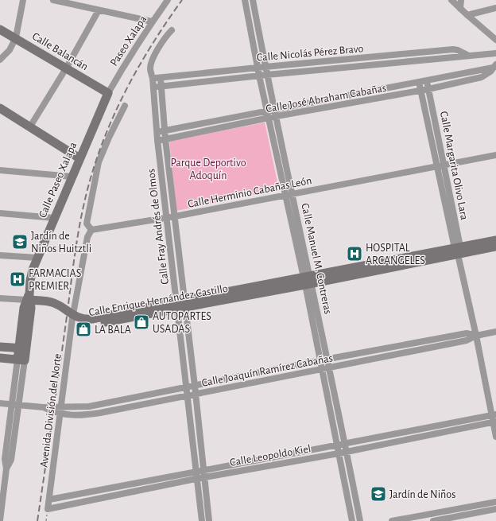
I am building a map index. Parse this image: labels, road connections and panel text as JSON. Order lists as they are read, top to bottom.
{
  "streets": {
    "main road": ["Calle Balancán", "Calle Paseo Xalapa", "Calle Enrique Hernández Castillo"],
    "street": [
      "Paseo Xalapa",
      "Calle Nicolás Pérez Bravo",
      "Calle José Abraham Cabañas",
      "Calle Margarita Olivo Lara",
      "Calle Herminio Cabañas León",
      "Calle Fray Andrés de Olmos",
      "Calle Manuel M. Contreras",
      "Calle Joaquín Ramírez Cabañas",
      "Avenida División del Norte",
      "Calle Leopoldo Kiel"
    ]
  },
  "crossings": [
    ["Paseo Xalapa", "Calle Balancán"],
    ["Paseo Xalapa", "Calle Paseo Xalapa"],
    ["Calle Balancán", "Calle Paseo Xalapa"],
    ["Calle Nicolás Pérez Bravo", "Calle Fray Andrés de Olmos"],
    ["Calle Nicolás Pérez Bravo", "Calle Manuel M. Contreras"],
    ["Calle José Abraham Cabañas", "Calle Margarita Olivo Lara"],
    ["Calle José Abraham Cabañas", "Calle Fray Andrés de Olmos"],
    ["Calle José Abraham Cabañas", "Calle Manuel M. Contreras"],
    ["Calle Margarita Olivo Lara", "Calle Herminio Cabañas León"],
    ["Calle Margarita Olivo Lara", "Calle Enrique Hernández Castillo"],
    ["Calle Margarita Olivo Lara", "Calle Joaquín Ramírez Cabañas"],
    ["Calle Margarita Olivo Lara", "Calle Leopoldo Kiel"],
    ["Calle Paseo Xalapa", "Calle Enrique Hernández Castillo"],
    ["Calle Herminio Cabañas León", "Calle Fray Andrés de Olmos"],
    ["Calle Herminio Cabañas León", "Calle Manuel M. Contreras"],
    ["Calle Fray Andrés de Olmos", "Calle Enrique Hernández Castillo"],
    ["Calle Fray Andrés de Olmos", "Calle Joaquín Ramírez Cabañas"],
    ["Calle Fray Andrés de Olmos", "Calle Leopoldo Kiel"],
    ["Calle Manuel M. Contreras", "Calle Enrique Hernández Castillo"],
    ["Calle Manuel M. Contreras", "Calle Joaquín Ramírez Cabañas"],
    ["Calle Manuel M. Contreras", "Calle Leopoldo Kiel"],
    ["Calle Enrique Hernández Castillo", "Avenida División del Norte"],
    ["Calle Joaquín Ramírez Cabañas", "Avenida División del Norte"],
    ["Avenida División del Norte", "Calle Leopoldo Kiel"]
  ],
  "parks": ["Parque Deportivo Adoquín"],
  "places": {
    "school or university": ["Jardín de Niños Huitztli", "Jardín de Niños"],
    "hospital": ["HOSPITAL ARCANGELES", "FARMACIAS PREMIER"],
    "shop": ["AUTOPARTES USADAS", "LA BALA"]
  }
}
